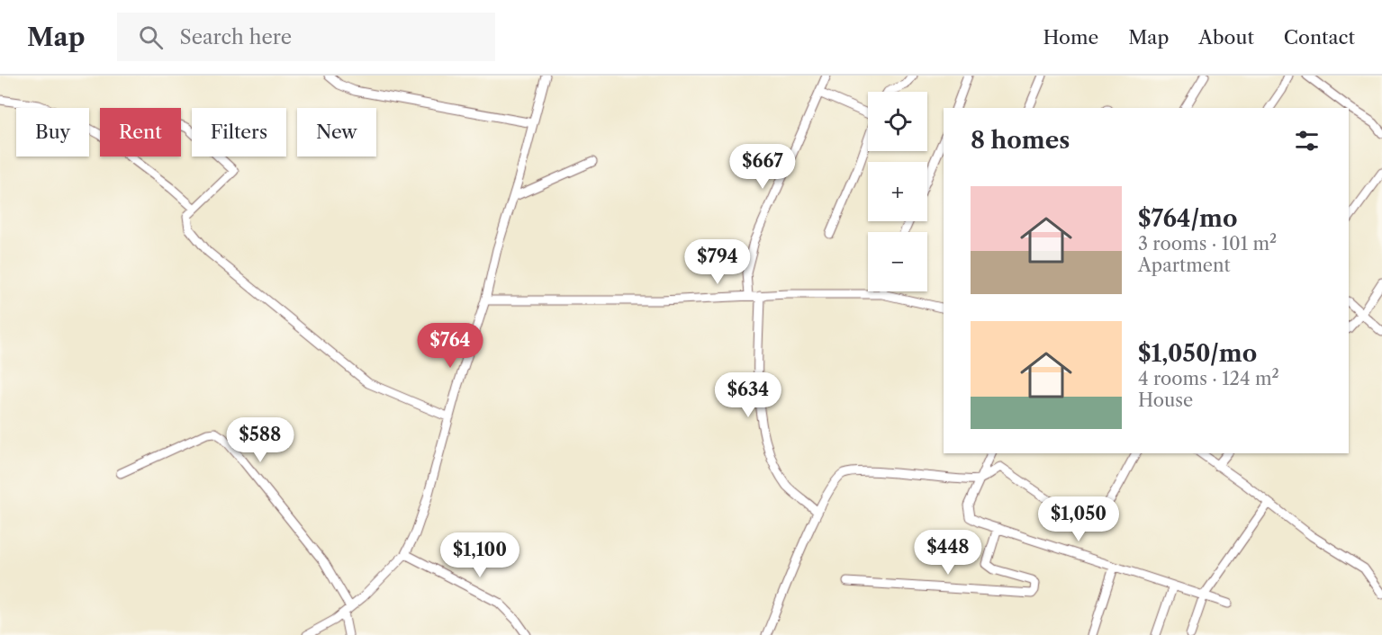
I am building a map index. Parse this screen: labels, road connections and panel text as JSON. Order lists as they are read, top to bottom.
{
  "page": {
    "header": "Map",
    "search": "Search here",
    "nav": [
      "Home",
      "Map",
      "About",
      "Contact"
    ],
    "map_buttons": ["+", "−"],
    "chip": [
      "Buy",
      "Rent",
      "Filters",
      "New"
    ],
    "heading": "8 homes",
    "price": [
      "$667",
      "$794",
      "$764",
      "$634",
      "$588",
      "$1,050",
      "$448",
      "$1,100"
    ],
    "list": [
      {
        "name": "$764/mo",
        "note": "3 rooms · 101 m² · Apartment"
      },
      {
        "name": "$1,050/mo",
        "note": "4 rooms · 124 m² · House"
      }
    ]
  }
}
